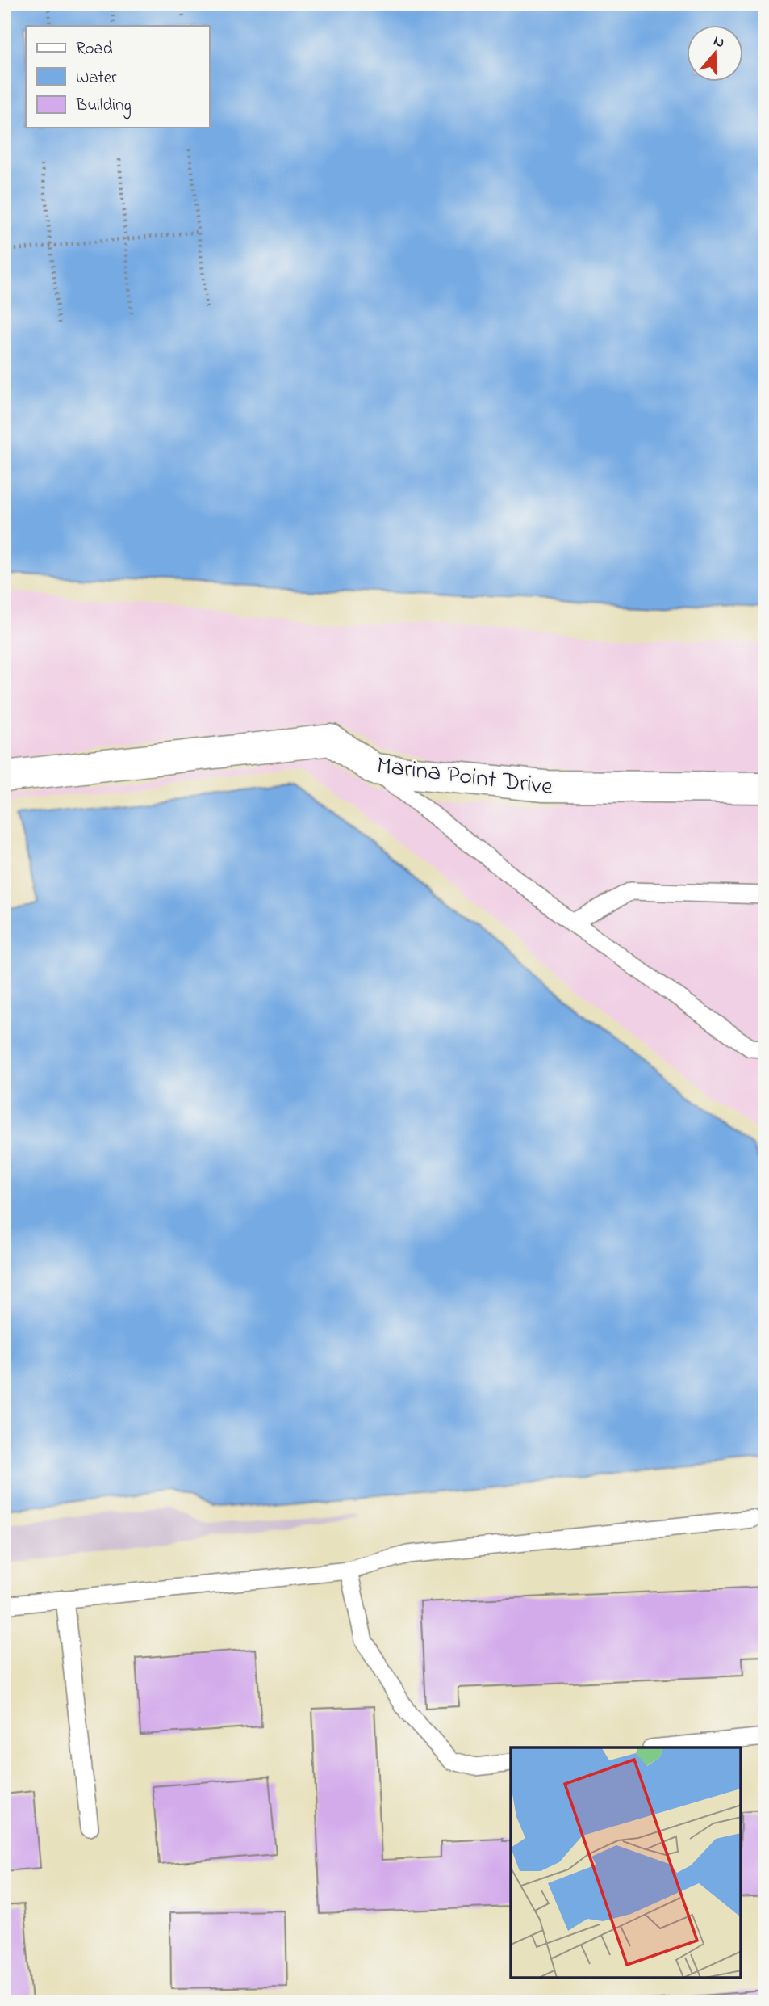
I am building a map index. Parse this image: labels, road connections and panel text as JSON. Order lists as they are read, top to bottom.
{
  "streets": {
    "street": ["Marina Point Drive"]
  },
  "legend": ["Road", "Water", "Building"],
  "north": "top"
}
